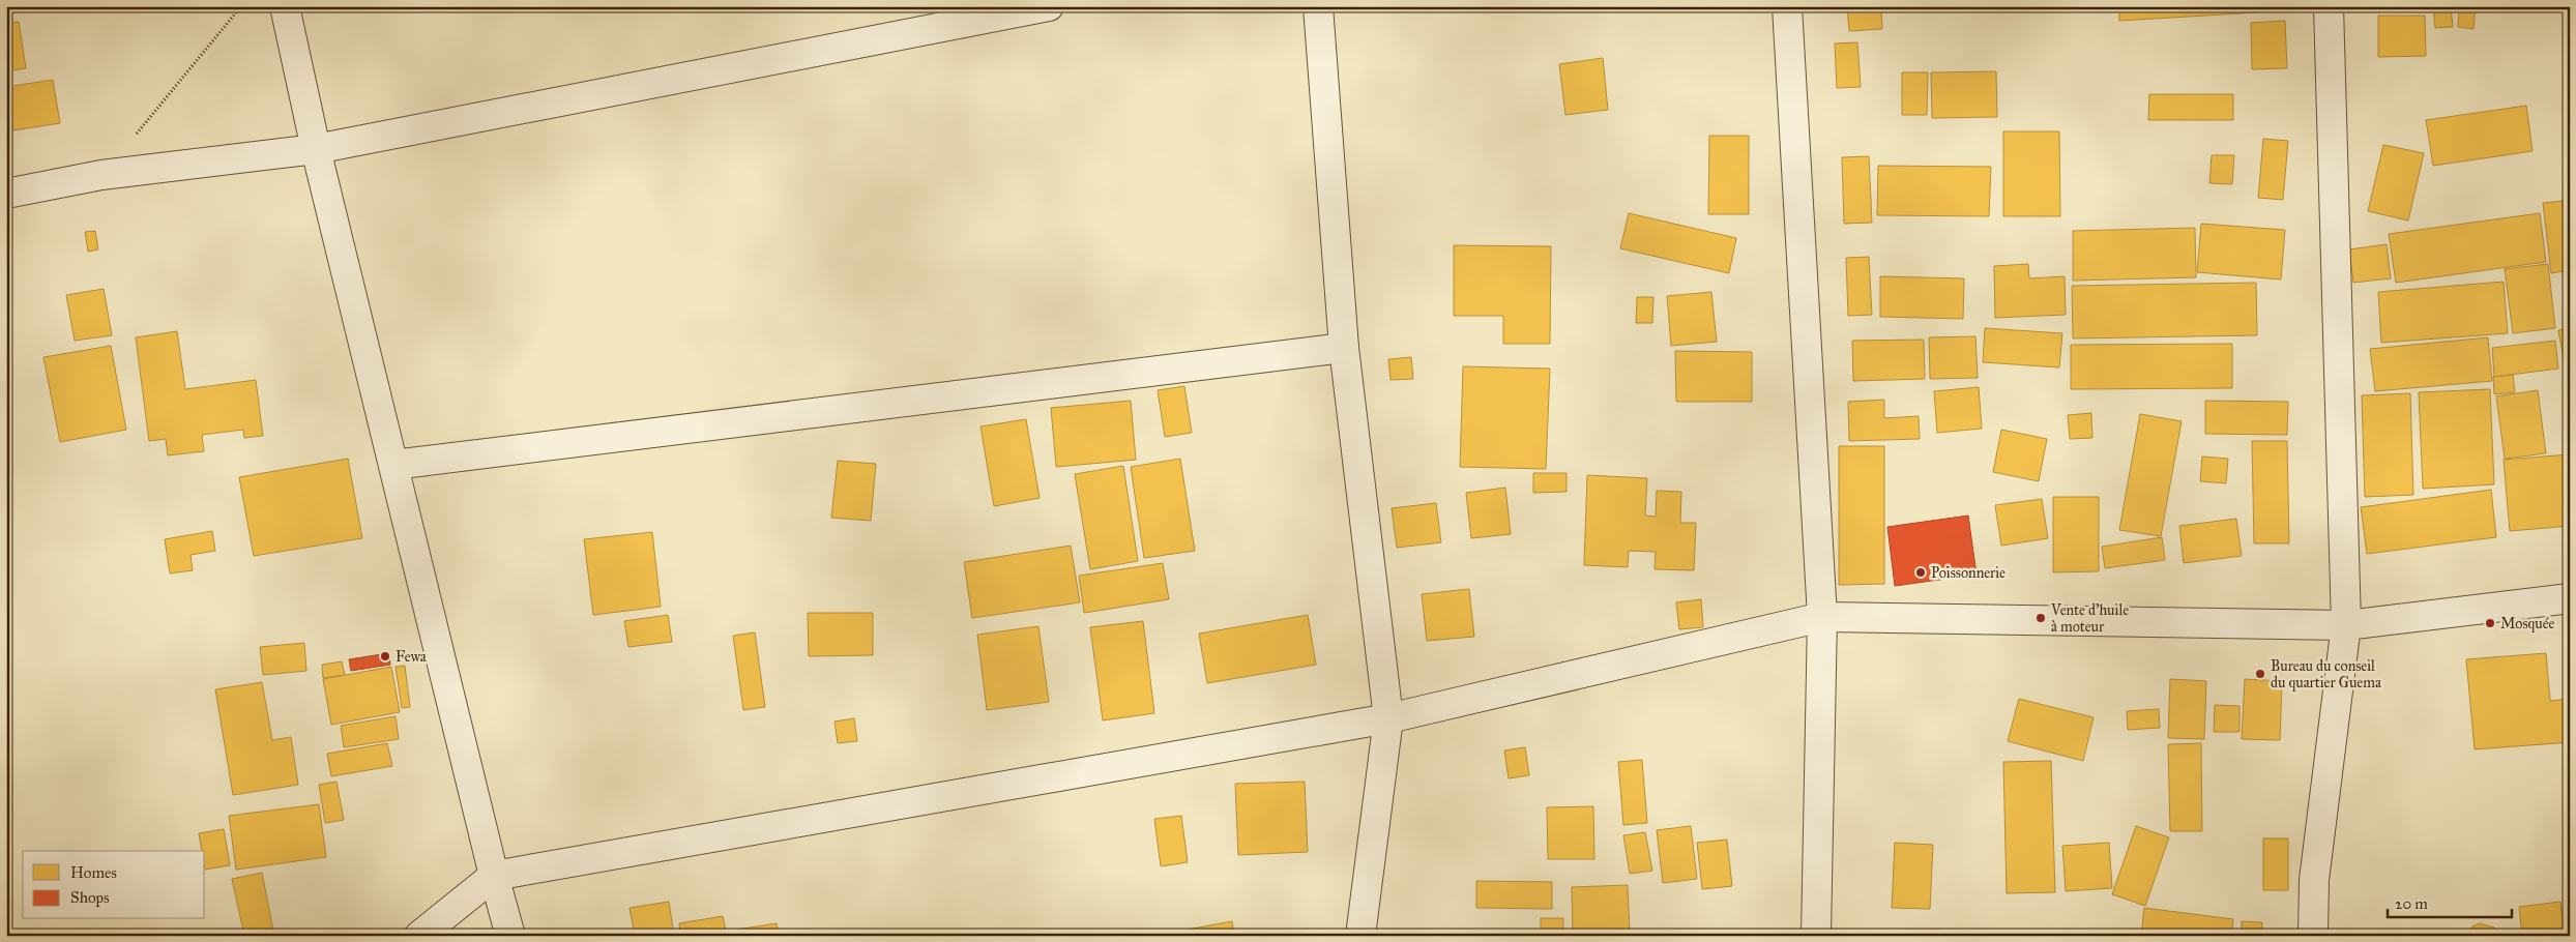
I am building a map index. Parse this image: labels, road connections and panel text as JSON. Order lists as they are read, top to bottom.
{
  "places": [
    "Poissonnerie",
    "Vente d'huile à moteur",
    "Mosquée",
    "Fewa",
    "Bureau du conseil du quartier Guema"
  ],
  "legend": ["Homes", "Shops"],
  "scale_bar": "20 m"
}
